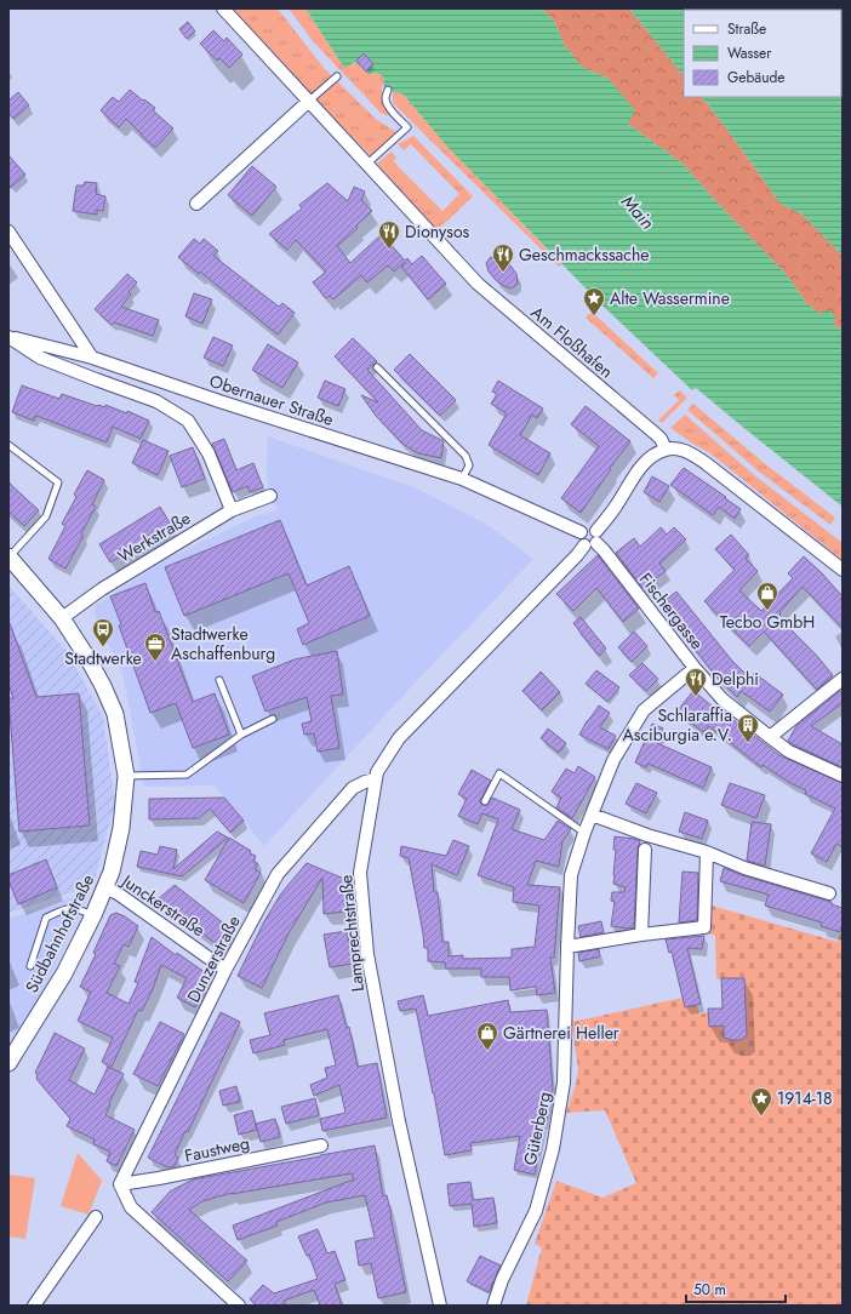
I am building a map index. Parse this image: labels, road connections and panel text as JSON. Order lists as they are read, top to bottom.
{
  "streets": {
    "street": [
      "Am Floßhafen",
      "Obernauer Straße",
      "Werkstraße",
      "Fischergasse",
      "Junckerstraße",
      "Südbahnhofstraße",
      "Lamprechtstraße",
      "Dunzerstraße",
      "Güterberg",
      "Faustweg"
    ]
  },
  "crossings": [
    ["Obernauer Straße", "Fischergasse"],
    ["Obernauer Straße", "Lamprechtstraße"],
    ["Werkstraße", "Südbahnhofstraße"],
    ["Fischergasse", "Lamprechtstraße"],
    ["Fischergasse", "Güterberg"],
    ["Junckerstraße", "Südbahnhofstraße"],
    ["Junckerstraße", "Dunzerstraße"],
    ["Lamprechtstraße", "Dunzerstraße"],
    ["Dunzerstraße", "Faustweg"]
  ],
  "water": ["Main"],
  "places": {
    "restaurant": ["Dionysos", "Geschmackssache", "Delphi"],
    "place": ["Alte Wassermine", "1914-18"],
    "shop": ["Tecbo GmbH", "Gärtnerei Heller"],
    "bus stop": ["Stadtwerke"],
    "office": ["Stadtwerke Aschaffenburg"],
    "building": ["Schlaraffia Asciburgia e.V."]
  },
  "legend": ["Straße", "Wasser", "Gebäude"],
  "scale_bar": "50 m"
}
